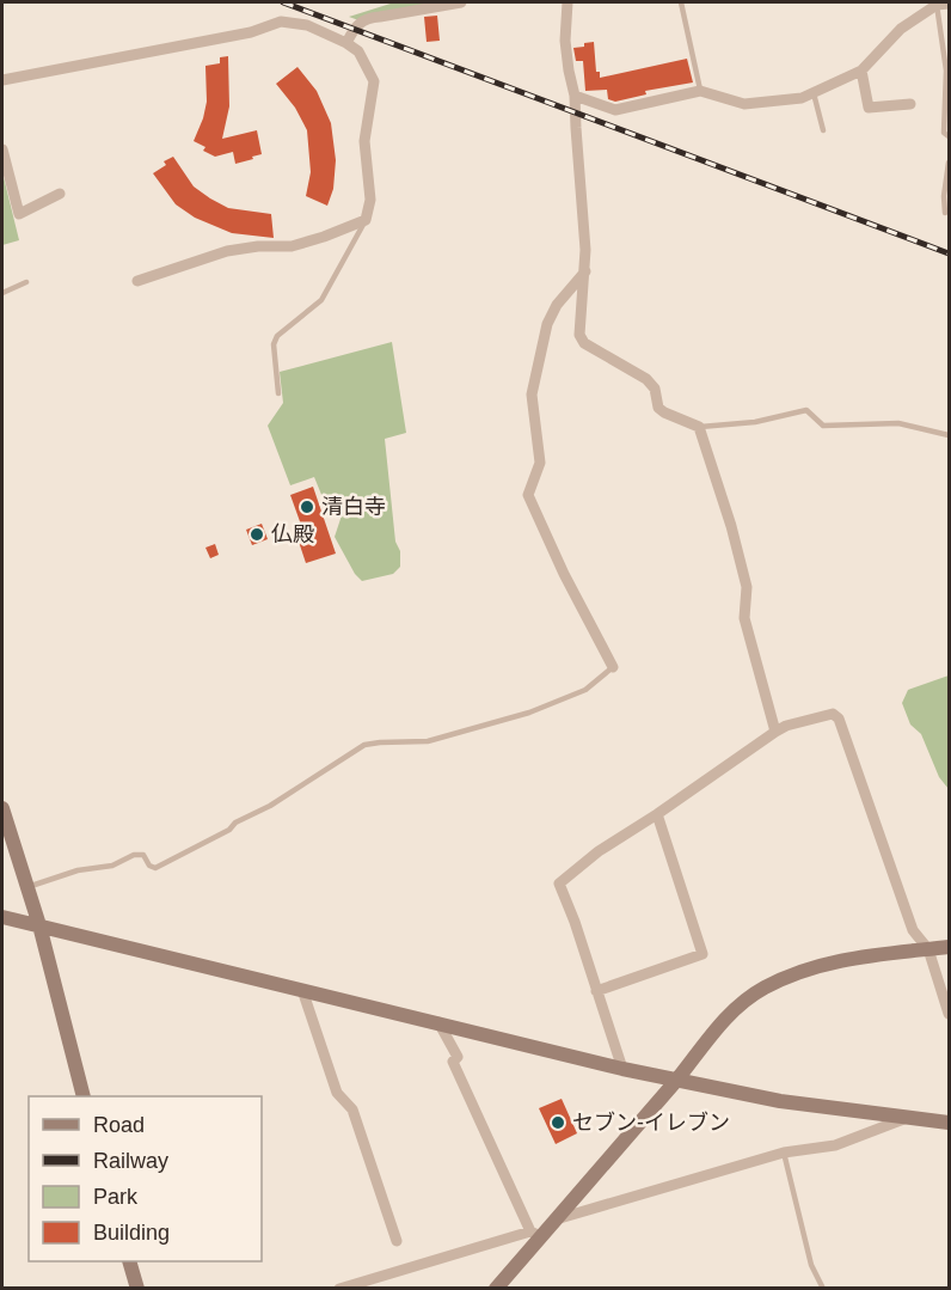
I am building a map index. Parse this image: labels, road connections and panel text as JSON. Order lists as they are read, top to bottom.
{
  "places": ["清白寺", "仏殿", "セブン-イレブン"],
  "legend": [
    "Road",
    "Railway",
    "Park",
    "Building"
  ]
}
